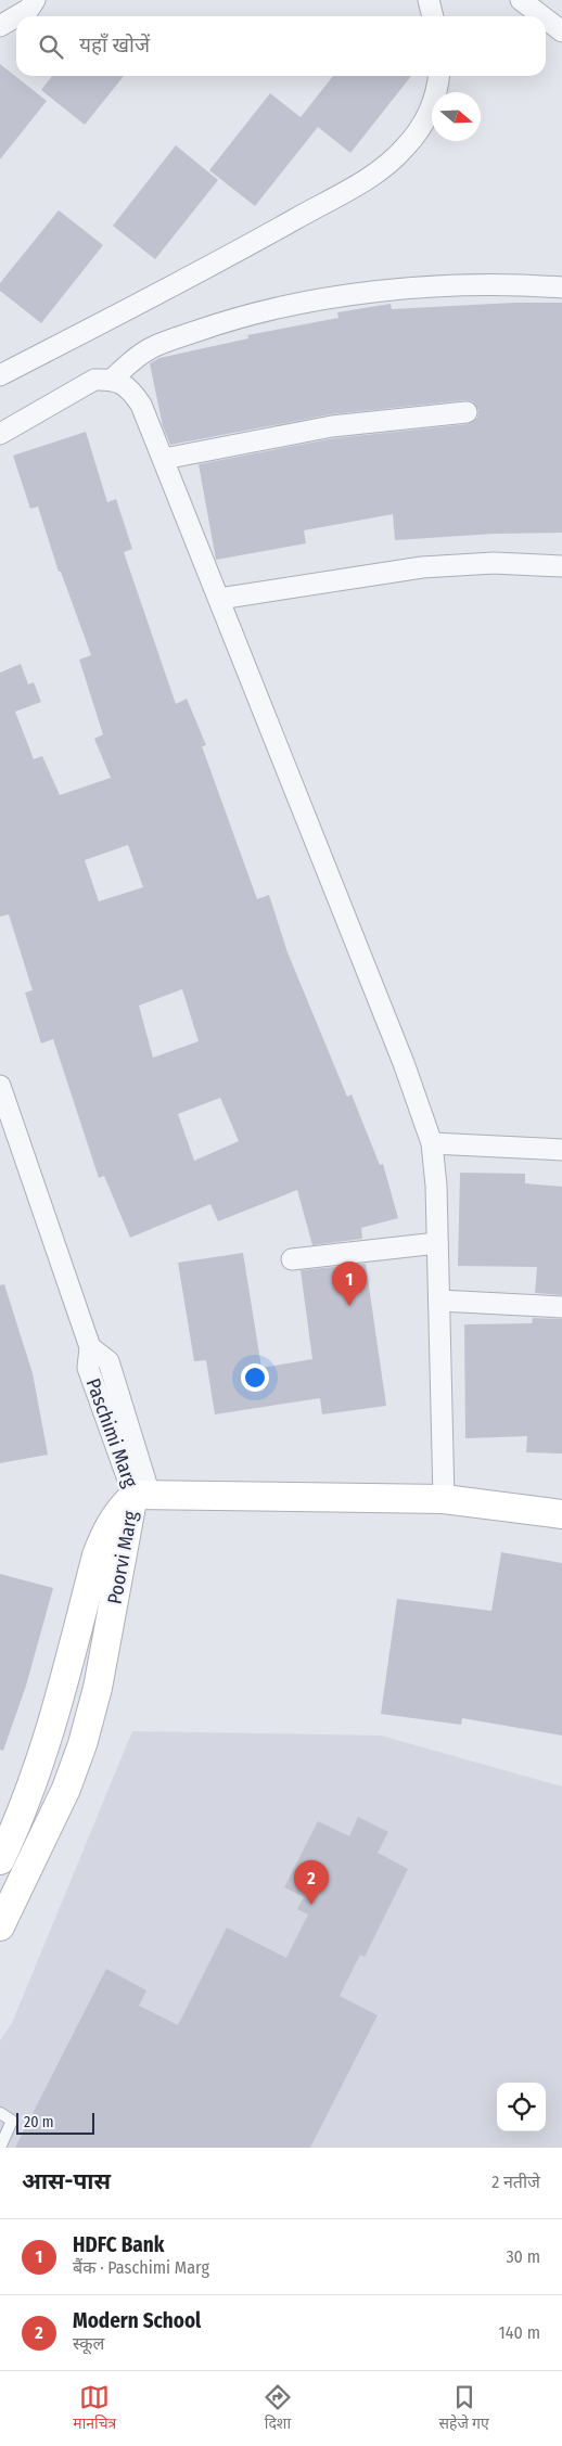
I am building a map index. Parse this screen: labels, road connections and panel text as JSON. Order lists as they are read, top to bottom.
{
  "streets": {
    "main road": ["Paschimi Marg", "Poorvi Marg"]
  },
  "crossings": [
    ["Paschimi Marg", "Poorvi Marg"]
  ],
  "scale_bar": "20 m",
  "north": "right",
  "page": {
    "search": "यहाँ खोजें",
    "pins": ["1", "2"],
    "scale": "20 m",
    "heading": ["आस-पास", "2 नतीजे"],
    "list": [
      {
        "mark": "1",
        "name": "HDFC Bank",
        "note": "बैंक · Paschimi Marg",
        "value": "30 m"
      },
      {
        "mark": "2",
        "name": "Modern School",
        "note": "स्कूल",
        "value": "140 m"
      }
    ],
    "nav": ["मानचित्र", "दिशा", "सहेजे गए"]
  }
}
